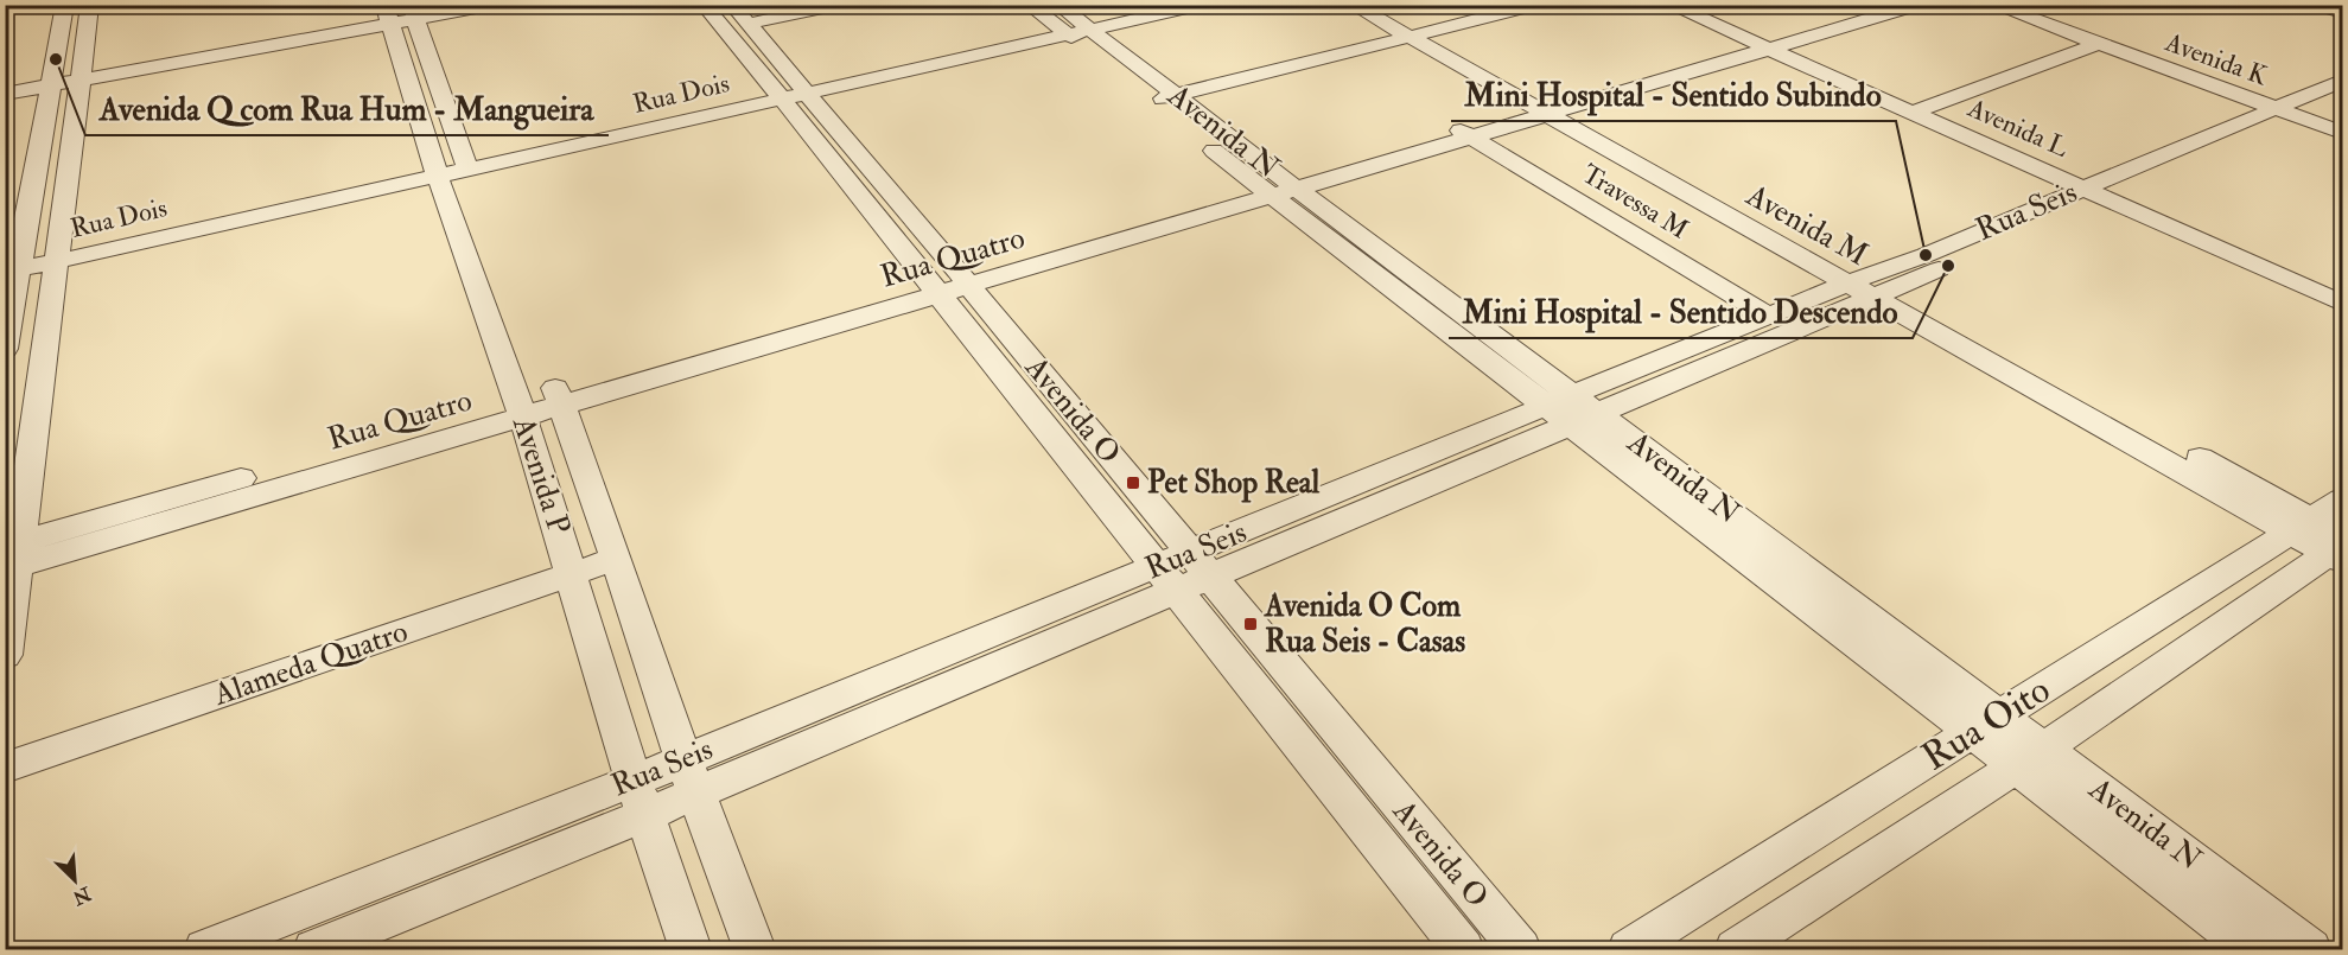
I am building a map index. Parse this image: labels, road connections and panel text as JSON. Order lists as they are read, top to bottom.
{
  "streets": {
    "street": [
      "Avenida K",
      "Rua Dois",
      "Avenida L",
      "Avenida N",
      "Travessa M",
      "Rua Seis",
      "Avenida M",
      "Rua Quatro",
      "Avenida O",
      "Avenida P",
      "Alameda Quatro",
      "Rua Oito"
    ]
  },
  "crossings": [
    ["Avenida K", "Rua Seis"],
    ["Rua Dois", "Avenida N"],
    ["Rua Dois", "Avenida O"],
    ["Rua Dois", "Avenida P"],
    ["Avenida L", "Rua Seis"],
    ["Avenida L", "Rua Quatro"],
    ["Avenida N", "Rua Seis"],
    ["Avenida N", "Rua Quatro"],
    ["Avenida N", "Rua Oito"],
    ["Travessa M", "Rua Seis"],
    ["Travessa M", "Rua Quatro"],
    ["Rua Seis", "Avenida M"],
    ["Rua Seis", "Avenida O"],
    ["Rua Seis", "Avenida P"],
    ["Avenida M", "Rua Quatro"],
    ["Avenida M", "Rua Oito"],
    ["Rua Quatro", "Avenida O"],
    ["Rua Quatro", "Avenida P"],
    ["Avenida P", "Alameda Quatro"]
  ],
  "places": {
    "other": ["Avenida Q com Rua Hum - Mangueira", "Mini Hospital - Sentido Subindo", "Mini Hospital - Sentido Descendo"],
    "transit": ["Pet Shop Real", "Avenida O Com Rua Seis - Casas"]
  },
  "north": "bottom right"
}
